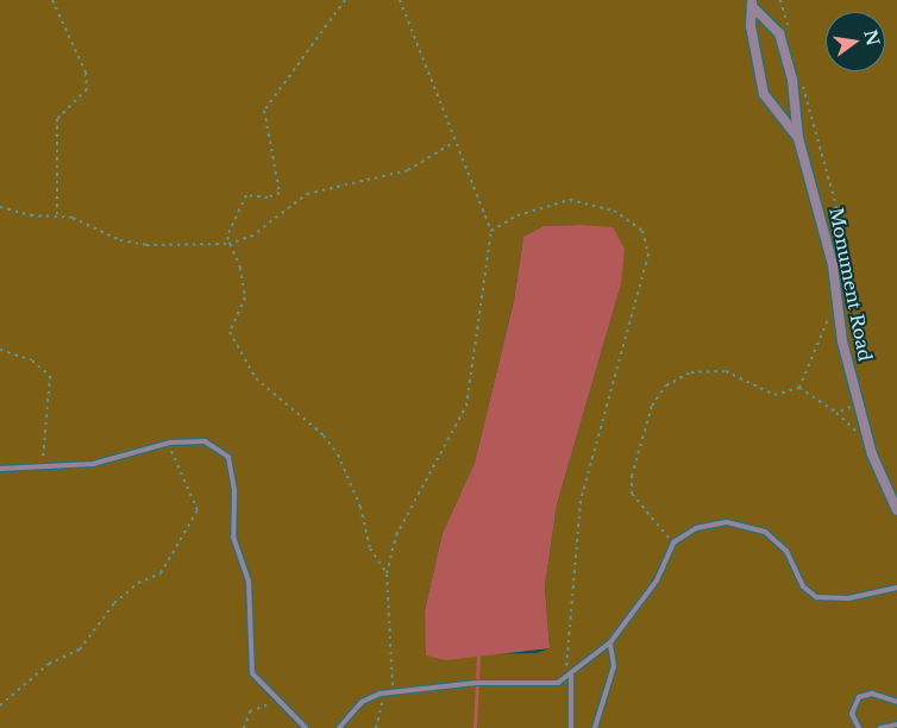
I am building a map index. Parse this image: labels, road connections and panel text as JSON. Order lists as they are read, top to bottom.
{
  "streets": {
    "street": ["Monument Road"]
  },
  "north": "right"
}
